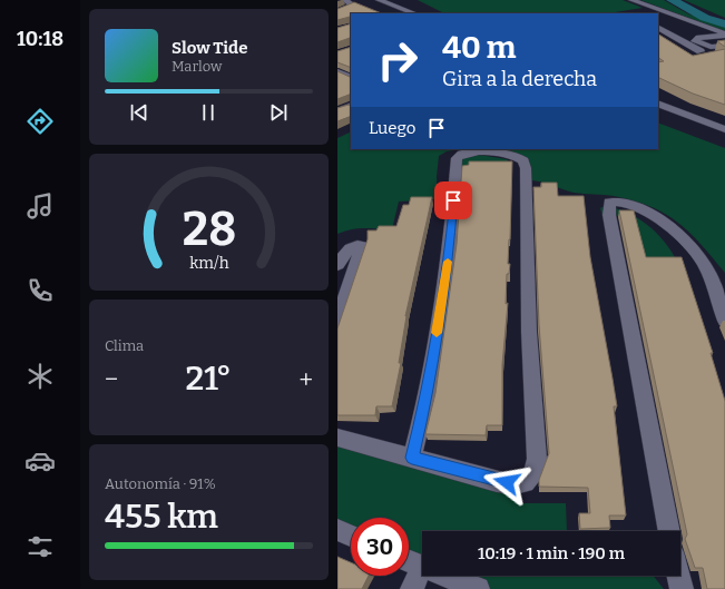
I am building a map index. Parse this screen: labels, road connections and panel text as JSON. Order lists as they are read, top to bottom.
{
  "page": {
    "tabs": "10:18",
    "turn": ["40 m", "Gira a la derecha"],
    "song": ["Slow Tide", "Marlow"],
    "then": "Luego",
    "tile": [
      "Clima",
      ["Autonomía · 91%", "455 km"]
    ],
    "heat": ["−", "21°", "+"],
    "limit": "30",
    "trip": "10:19 · 1 min · 190 m",
    "gauge": ["28", "km/h"]
  }
}
